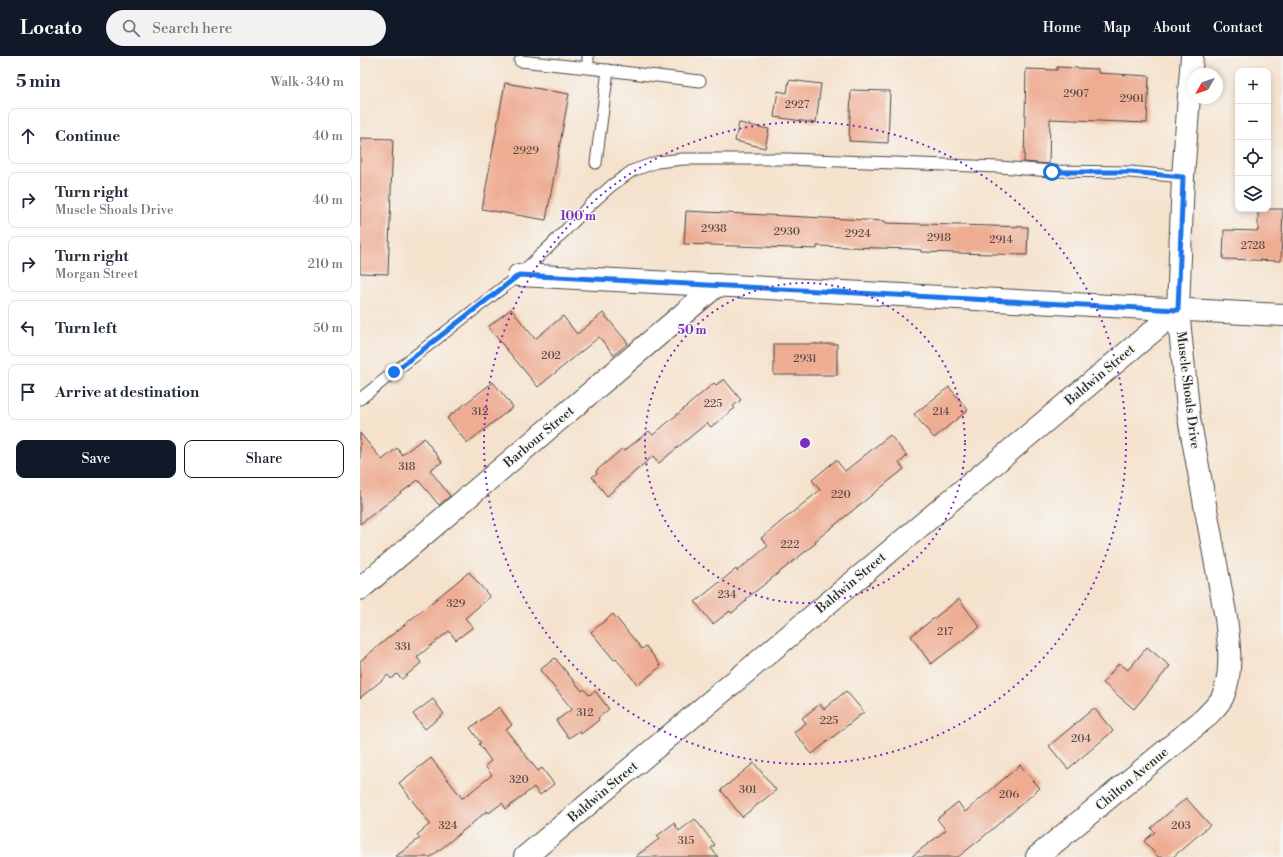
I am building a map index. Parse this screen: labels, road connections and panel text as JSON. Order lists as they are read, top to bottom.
{
  "streets": {
    "street": [
      "Baldwin Street",
      "Muscle Shoals Drive",
      "Barbour Street",
      "Chilton Avenue"
    ]
  },
  "crossings": [
    ["Baldwin Street", "Muscle Shoals Drive"],
    ["Muscle Shoals Drive", "Chilton Avenue"]
  ],
  "house_numbers": [
    "2907",
    "2901",
    "2927",
    "2929",
    "2938",
    "2930",
    "2924",
    "2918",
    "2914",
    "2728",
    "202",
    "2931",
    "225",
    "312",
    "214",
    "318",
    "220",
    "222",
    "234",
    "329",
    "217",
    "331",
    "312",
    "225",
    "204",
    "320",
    "301",
    "206",
    "324",
    "203",
    "315"
  ],
  "north": "bottom left",
  "page": {
    "header": "Locato",
    "search": "Search here",
    "nav": [
      "Home",
      "Map",
      "About",
      "Contact"
    ],
    "heading": ["5 min", "Walk · 340 m"],
    "map_buttons": ["+", "−"],
    "list": [
      ["Continue", "40 m"],
      ["Turn right", "Muscle Shoals Drive", "40 m"],
      ["Turn right", "Morgan Street", "210 m"],
      ["Turn left", "50 m"],
      "Arrive at destination"
    ],
    "buttons": ["Save", "Share"]
  },
  "rings": ["100 m", "50 m"]
}
